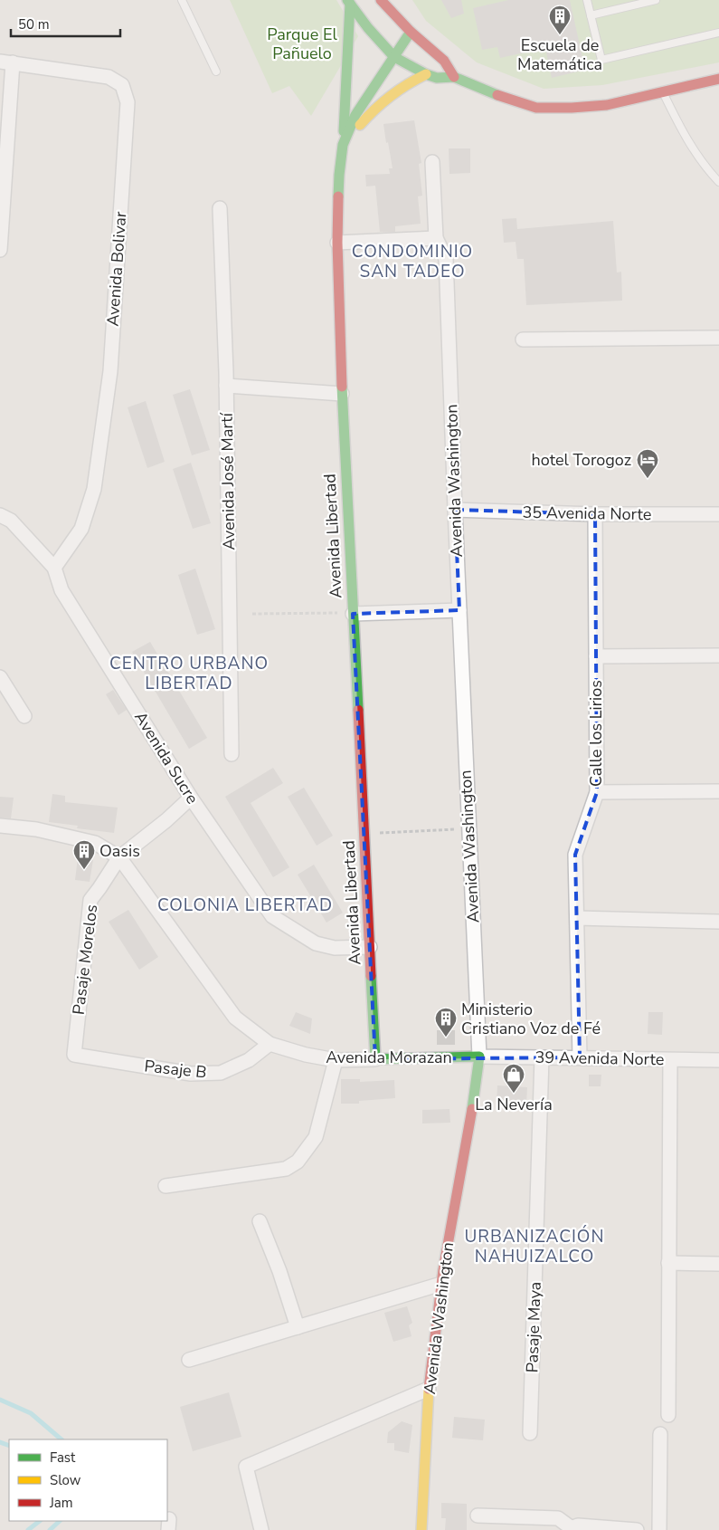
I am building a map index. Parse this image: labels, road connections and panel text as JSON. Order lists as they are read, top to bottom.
{
  "streets": {
    "main road": ["Avenida Washington", "Avenida Libertad", "Avenida Morazan"],
    "street": [
      "Avenida Bolivar",
      "Avenida José Martí",
      "35 Avenida Norte",
      "Calle los Lirios",
      "Avenida Sucre",
      "Pasaje Morelos",
      "39 Avenida Norte",
      "Pasaje B",
      "Pasaje Maya"
    ]
  },
  "crossings": [
    ["Avenida Bolivar", "Avenida Sucre"],
    ["Avenida Washington", "35 Avenida Norte"],
    ["Avenida Washington", "Avenida Morazan"],
    ["Avenida Washington", "39 Avenida Norte"],
    ["35 Avenida Norte", "Calle los Lirios"],
    ["Avenida Libertad", "Avenida Sucre"],
    ["Avenida Libertad", "Avenida Morazan"],
    ["Calle los Lirios", "39 Avenida Norte"],
    ["Avenida Sucre", "Pasaje Morelos"],
    ["Pasaje Morelos", "Avenida Morazan"],
    ["Pasaje Morelos", "Pasaje B"],
    ["Avenida Morazan", "39 Avenida Norte"],
    ["Avenida Morazan", "Pasaje B"],
    ["39 Avenida Norte", "Pasaje Maya"]
  ],
  "districts": [
    "CONDOMINIO SAN TADEO",
    "CENTRO URBANO LIBERTAD",
    "COLONIA LIBERTAD",
    "URBANIZACIÓN NAHUIZALCO"
  ],
  "parks": ["Parque El Pañuelo"],
  "places": {
    "building": ["Escuela de Matemática", "Oasis", "Ministerio Cristiano Voz de Fé"],
    "hotel": ["hotel Torogoz"],
    "shop": ["La Nevería"]
  },
  "legend": ["Fast", "Slow", "Jam"],
  "scale_bar": "50 m"
}
